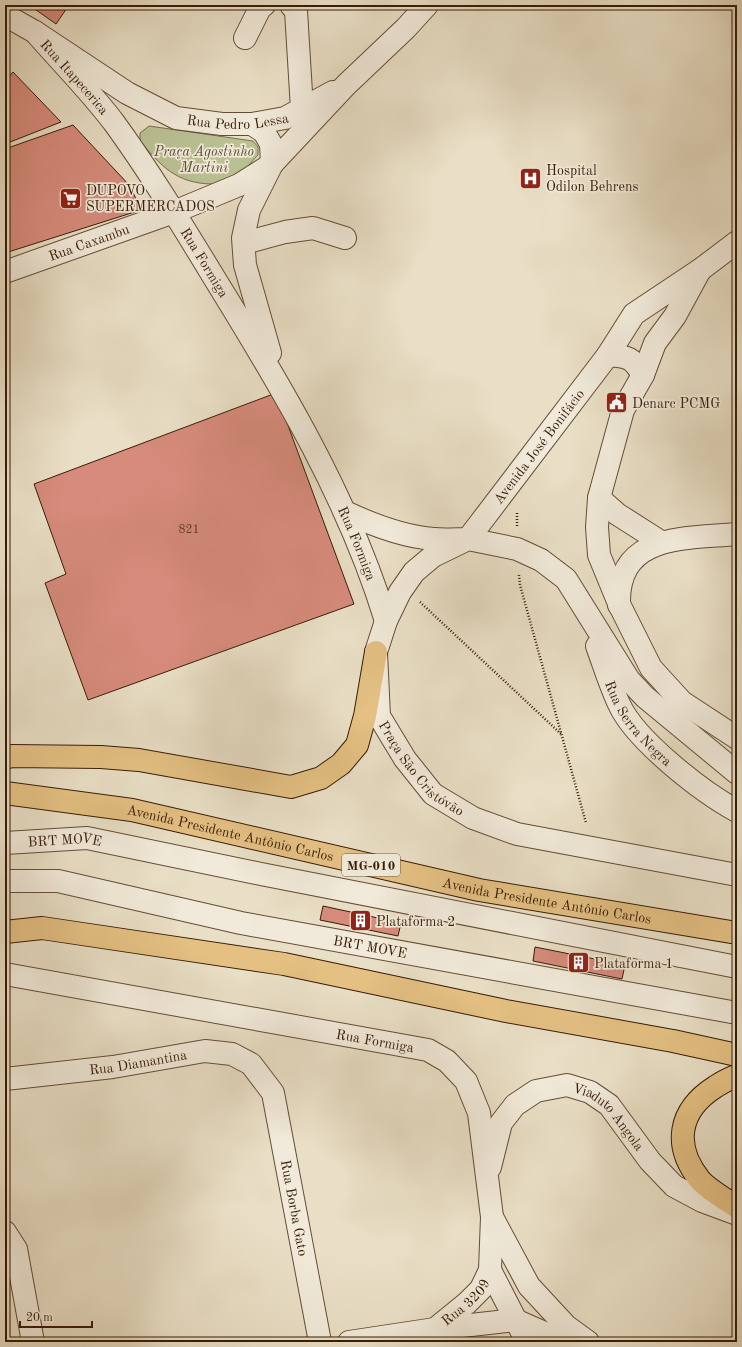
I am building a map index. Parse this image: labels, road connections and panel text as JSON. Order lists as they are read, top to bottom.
{
  "streets": {
    "highway": ["Avenida Presidente Antônio Carlos", "MG-010"],
    "street": [
      "Rua Itapecerica",
      "Rua Pedro Lessa",
      "Rua Caxambu",
      "Rua Formiga",
      "Avenida José Bonifácio",
      "Rua Serra Negra",
      "Praça São Cristóvão",
      "BRT MOVE",
      "Rua Diamantina",
      "Viaduto Angola",
      "Rua Borba Gato",
      "Rua 3209"
    ]
  },
  "crossings": [
    ["Rua Itapecerica", "Rua Pedro Lessa"],
    ["Rua Itapecerica", "Rua Formiga"],
    ["Rua Pedro Lessa", "Rua Caxambu"],
    ["Rua Pedro Lessa", "Rua Formiga"],
    ["Rua Caxambu", "Rua Formiga"],
    ["Rua Formiga", "Praça São Cristóvão"],
    ["Rua Formiga", "Viaduto Angola"],
    ["Rua Formiga", "Rua 3209"],
    ["Avenida José Bonifácio", "Praça São Cristóvão"],
    ["Rua Diamantina", "Rua Borba Gato"]
  ],
  "parks": ["Praça Agostinho Martini"],
  "places": {
    "hospital": ["Hospital Odilon Behrens"],
    "supermarket": ["DUPOVO SUPERMERCADOS"],
    "public building": ["Denarc PCMG"],
    "building": ["Plataforma 2", "Plataforma 1"]
  },
  "house_numbers": ["821"],
  "scale_bar": "20 m"
}
